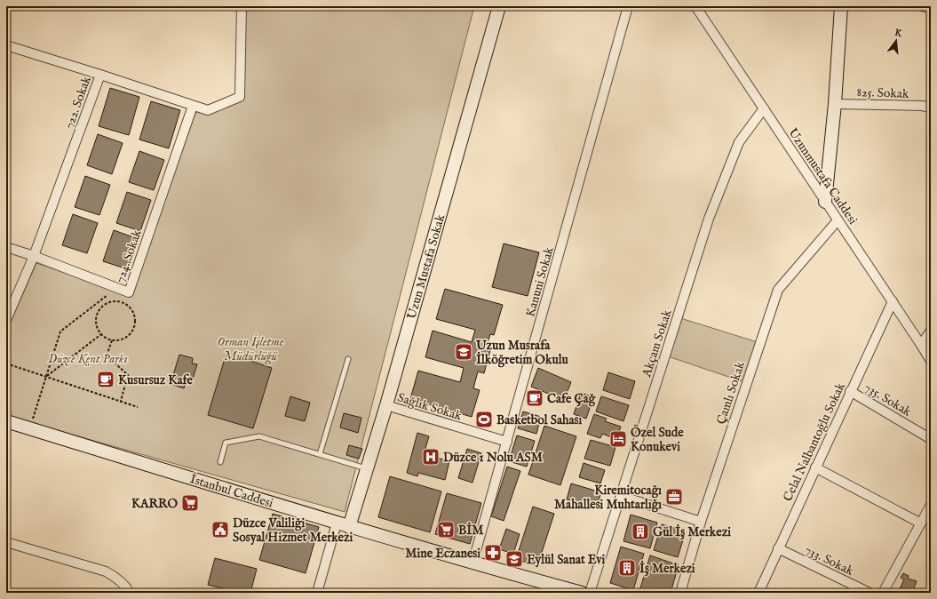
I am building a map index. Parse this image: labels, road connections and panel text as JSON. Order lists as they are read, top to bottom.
{
  "streets": {
    "street": [
      "825. Sokak",
      "722. Sokak",
      "Uzunmustafa Caddesi",
      "724. Sokak",
      "Uzun Mustafa Sokak",
      "Kanuni Sokak",
      "Akçam Sokak",
      "Çamlı Sokak",
      "735. Sokak",
      "Sağlık Sokak",
      "Celal Nalbantoğlu Sokak",
      "İstanbul Caddesi",
      "733. Sokak"
    ]
  },
  "crossings": [
    ["722. Sokak", "724. Sokak"],
    ["Uzunmustafa Caddesi", "Akçam Sokak"],
    ["Uzunmustafa Caddesi", "Çamlı Sokak"],
    ["Uzunmustafa Caddesi", "Celal Nalbantoğlu Sokak"],
    ["Uzun Mustafa Sokak", "Sağlık Sokak"],
    ["Uzun Mustafa Sokak", "İstanbul Caddesi"],
    ["Kanuni Sokak", "Sağlık Sokak"],
    ["Kanuni Sokak", "İstanbul Caddesi"],
    ["Akçam Sokak", "İstanbul Caddesi"],
    ["735. Sokak", "Celal Nalbantoğlu Sokak"],
    ["Celal Nalbantoğlu Sokak", "733. Sokak"]
  ],
  "parks": ["Orman İşletme Müdürlüğü", "Düzce Kent Parkı"],
  "places": {
    "school or university": ["Uzun Musrafa İlköğretim Okulu", "Eylül Sanat Evi"],
    "cafe": ["Kusursuz Kafe", "Cafe Çağ"],
    "sports": ["Basketbol Sahası"],
    "hotel": ["Özel Sude Konukevi"],
    "hospital": ["Düzce 1 Nolu ASM"],
    "office": ["Kiremitocağı Mahallesi Muhtarlığı"],
    "supermarket": ["KARRO", "BİM"],
    "public building": ["Düzce Valiliği Sosyal Hizmet Merkezi"],
    "building": ["Gül İş Merkezi", "İş Merkezi"],
    "pharmacy": ["Mine Eczanesi"]
  },
  "north": "top"
}
